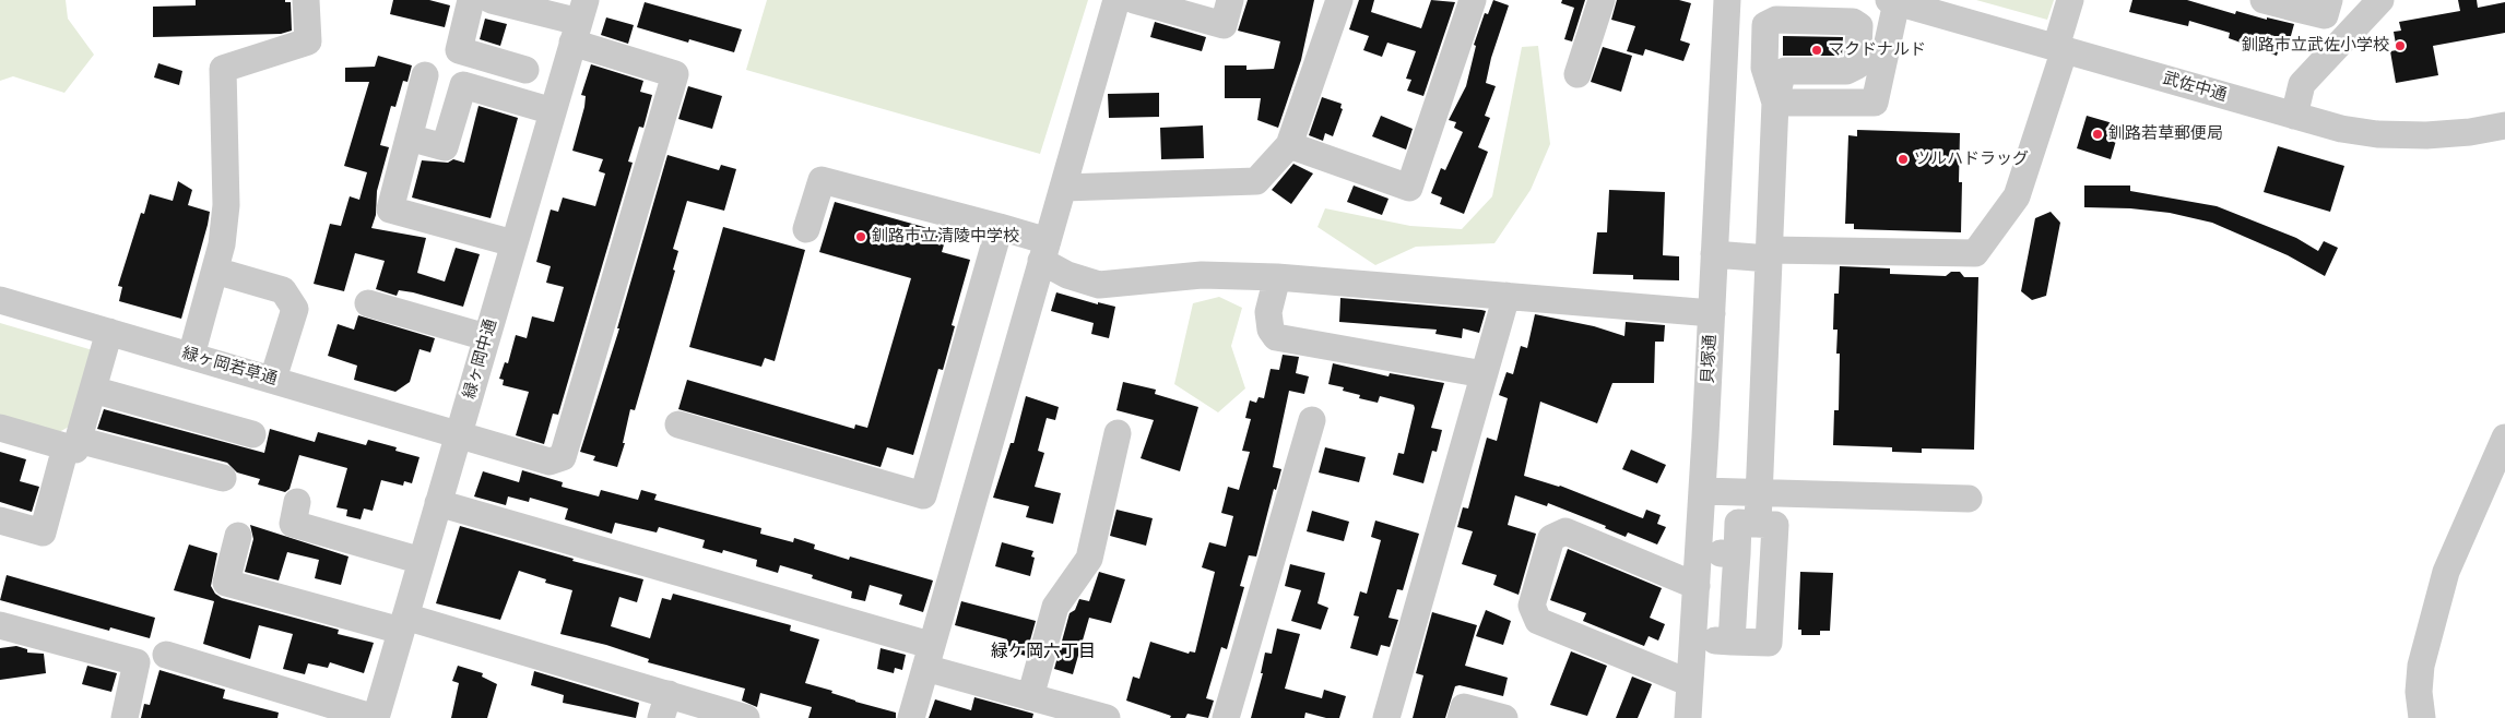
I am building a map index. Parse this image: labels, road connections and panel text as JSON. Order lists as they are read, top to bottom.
{
  "streets": {
    "street": [
      "武佐中通",
      "緑ヶ岡中通",
      "貝塚通",
      "緑ヶ岡若草通"
    ]
  },
  "crossings": [
    ["緑ヶ岡中通", "緑ヶ岡若草通"]
  ],
  "districts": ["緑ケ岡六丁目"],
  "places": [
    "釧路市立武佐小学校",
    "マクドナルド",
    "釧路若草郵便局",
    "ツルハドラッグ",
    "釧路市立清陵中学校"
  ]
}
